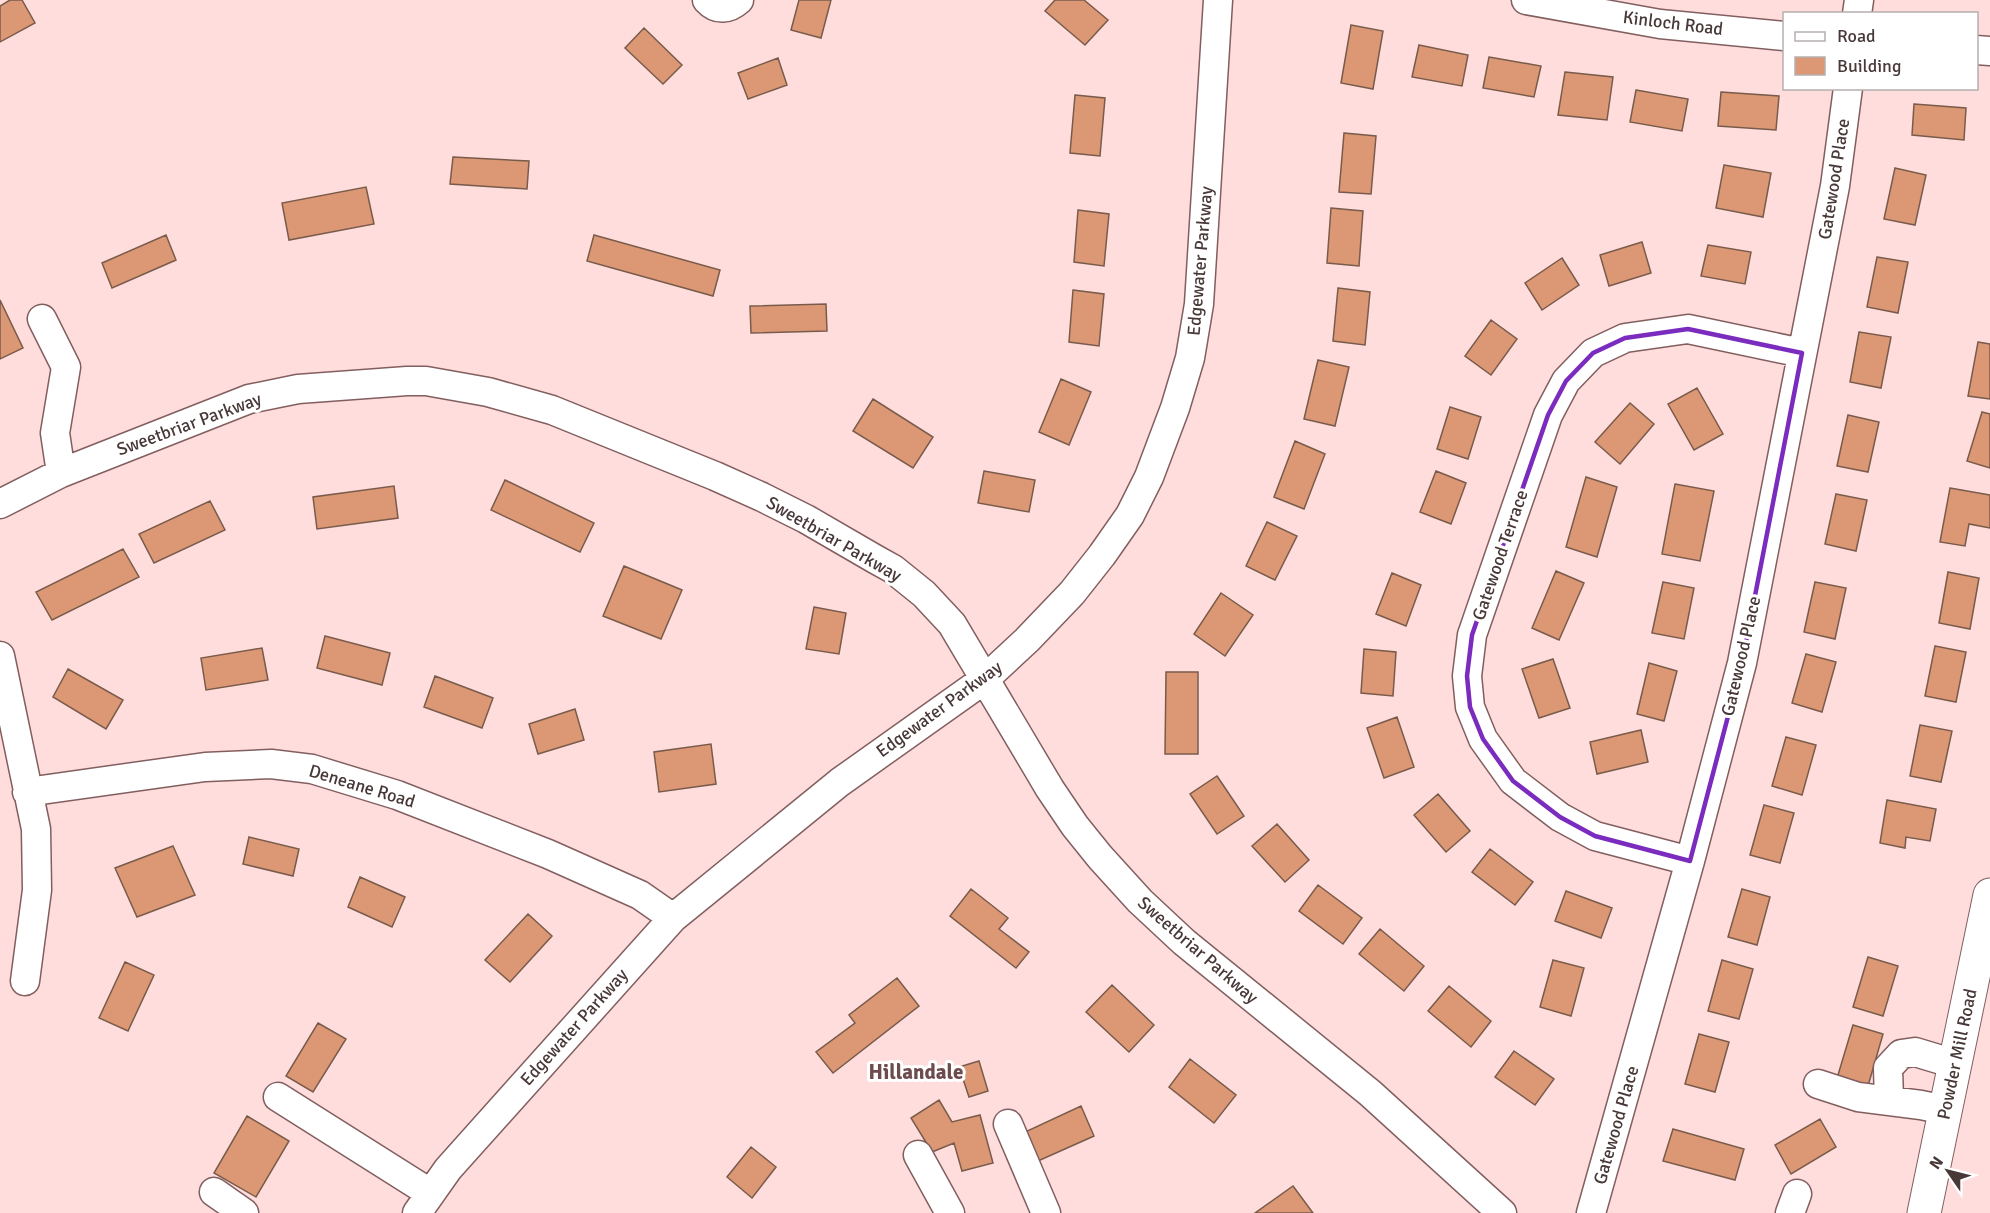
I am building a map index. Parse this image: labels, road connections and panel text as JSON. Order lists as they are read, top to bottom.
{
  "streets": {
    "main road": ["Powder Mill Road"],
    "street": [
      "Kinloch Road",
      "Gatewood Place",
      "Edgewater Parkway",
      "Sweetbriar Parkway",
      "Gatewood Terrace",
      "Deneane Road"
    ]
  },
  "crossings": [
    ["Gatewood Place", "Gatewood Terrace"],
    ["Edgewater Parkway", "Sweetbriar Parkway"],
    ["Edgewater Parkway", "Deneane Road"]
  ],
  "districts": ["Hillandale"],
  "legend": ["Road", "Building"],
  "north": "top left"
}
